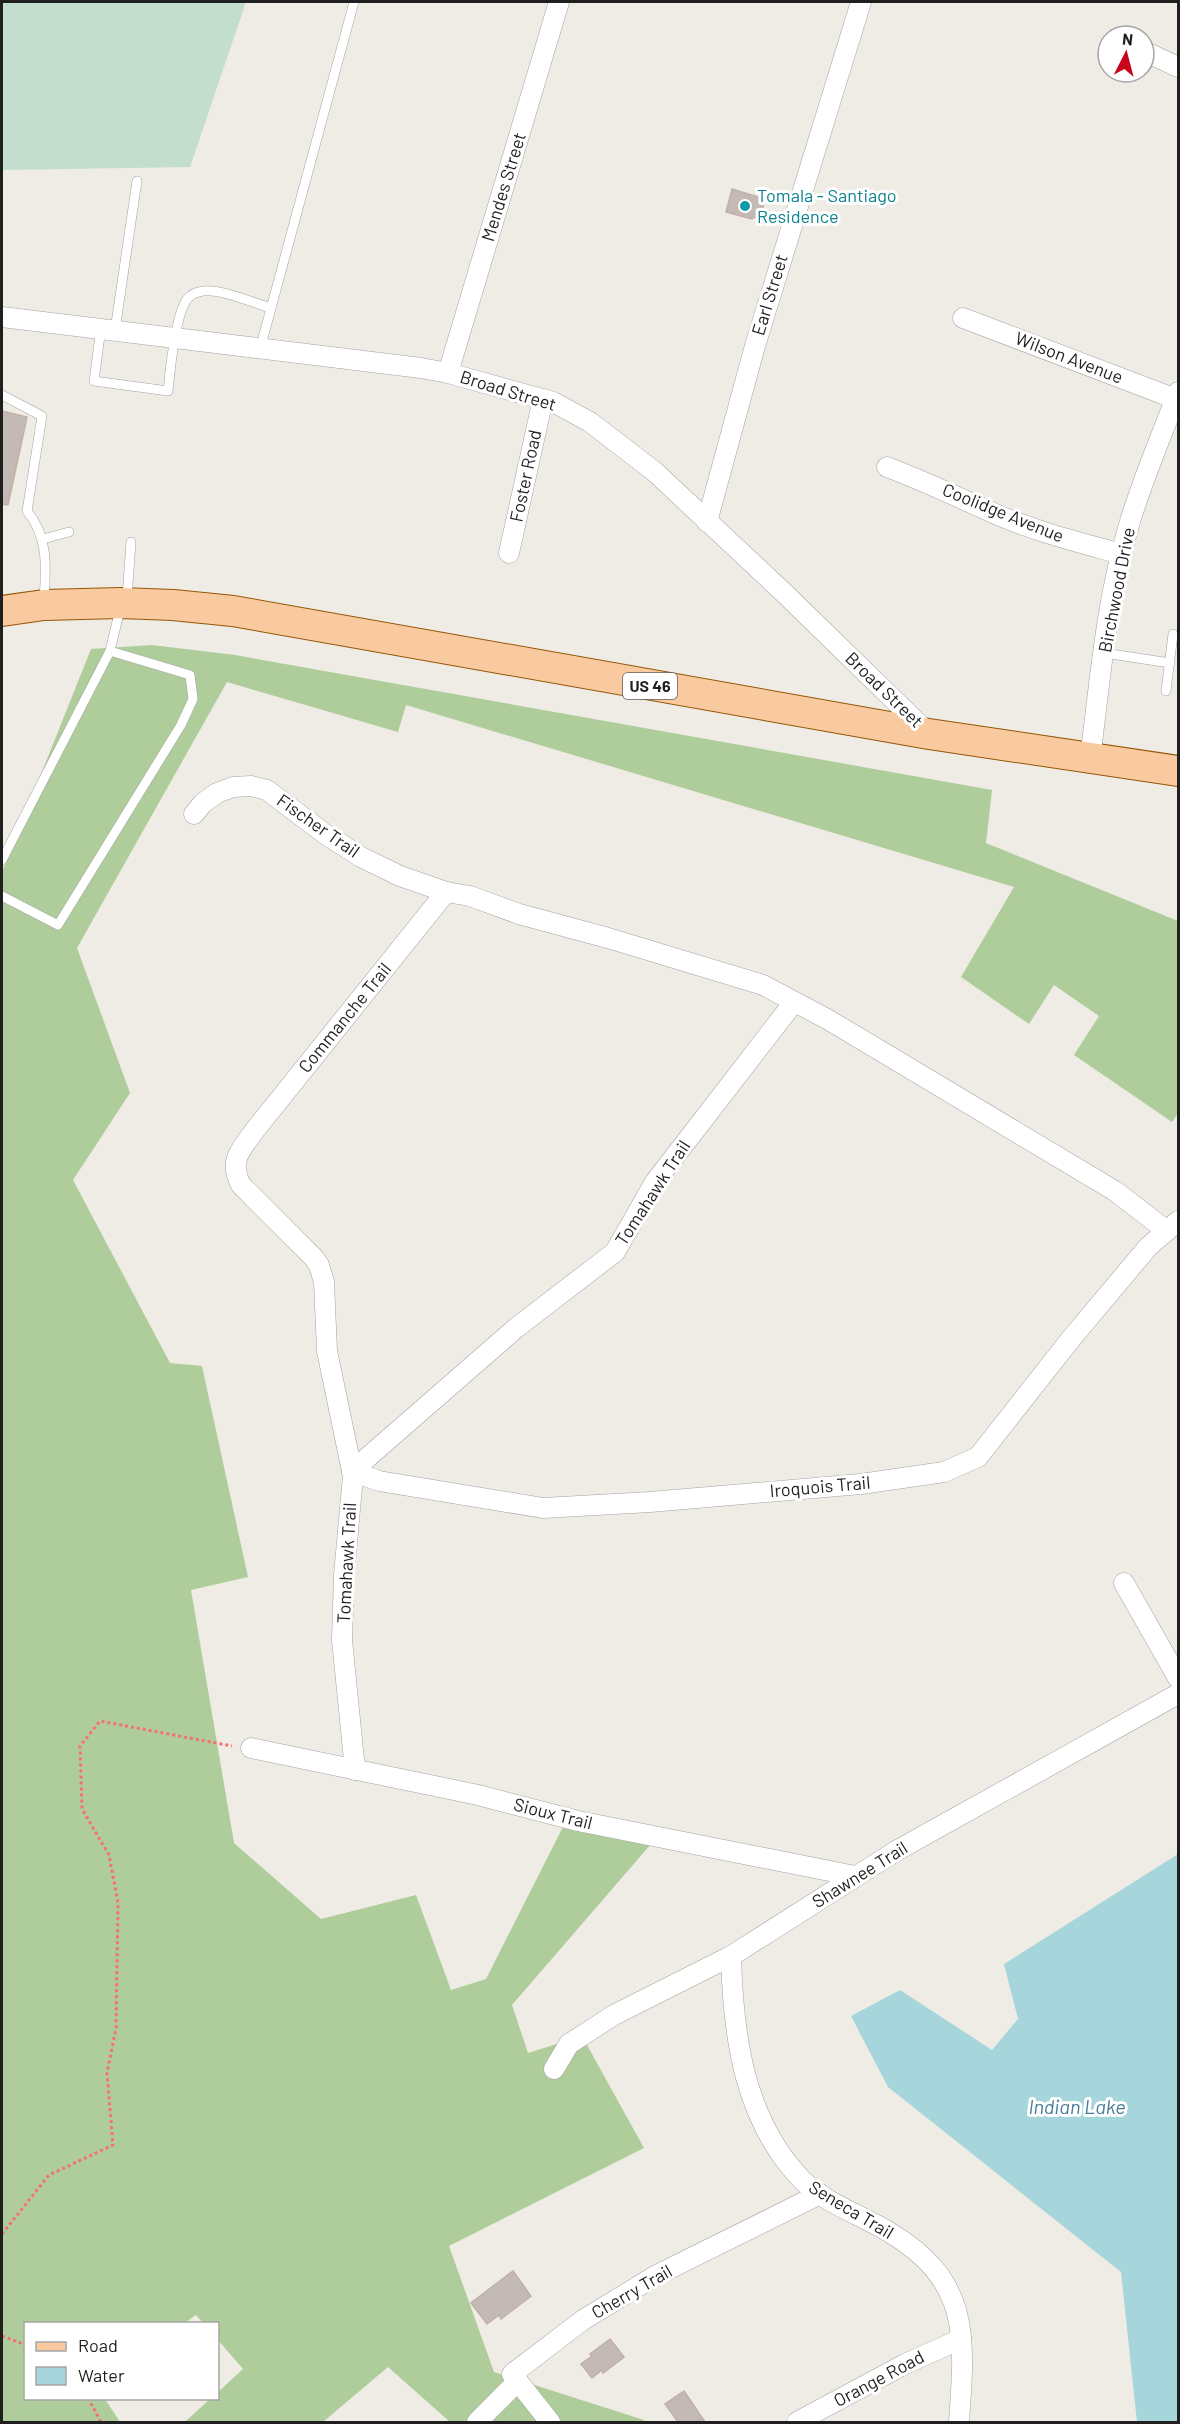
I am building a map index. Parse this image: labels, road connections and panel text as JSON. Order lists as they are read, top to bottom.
{
  "streets": {
    "main road": ["US 46"],
    "street": [
      "Mendes Street",
      "Earl Street",
      "Wilson Avenue",
      "Broad Street",
      "Foster Road",
      "Coolidge Avenue",
      "Birchwood Drive",
      "Fischer Trail",
      "Commanche Trail",
      "Tomahawk Trail",
      "Iroquois Trail",
      "Sioux Trail",
      "Shawnee Trail",
      "Seneca Trail",
      "Cherry Trail",
      "Orange Road"
    ]
  },
  "crossings": [
    ["Mendes Street", "Broad Street"],
    ["Earl Street", "Broad Street"],
    ["Wilson Avenue", "Birchwood Drive"],
    ["Broad Street", "Foster Road"],
    ["Broad Street", "US 46"],
    ["Coolidge Avenue", "Birchwood Drive"],
    ["Birchwood Drive", "US 46"],
    ["Fischer Trail", "Commanche Trail"],
    ["Commanche Trail", "Tomahawk Trail"],
    ["Commanche Trail", "Iroquois Trail"],
    ["Tomahawk Trail", "Iroquois Trail"],
    ["Tomahawk Trail", "Sioux Trail"],
    ["Sioux Trail", "Shawnee Trail"],
    ["Shawnee Trail", "Seneca Trail"],
    ["Seneca Trail", "Cherry Trail"],
    ["Seneca Trail", "Orange Road"]
  ],
  "water": ["Indian Lake"],
  "places": ["Tomala - Santiago Residence"],
  "legend": ["Road", "Water"],
  "north": "top"
}
